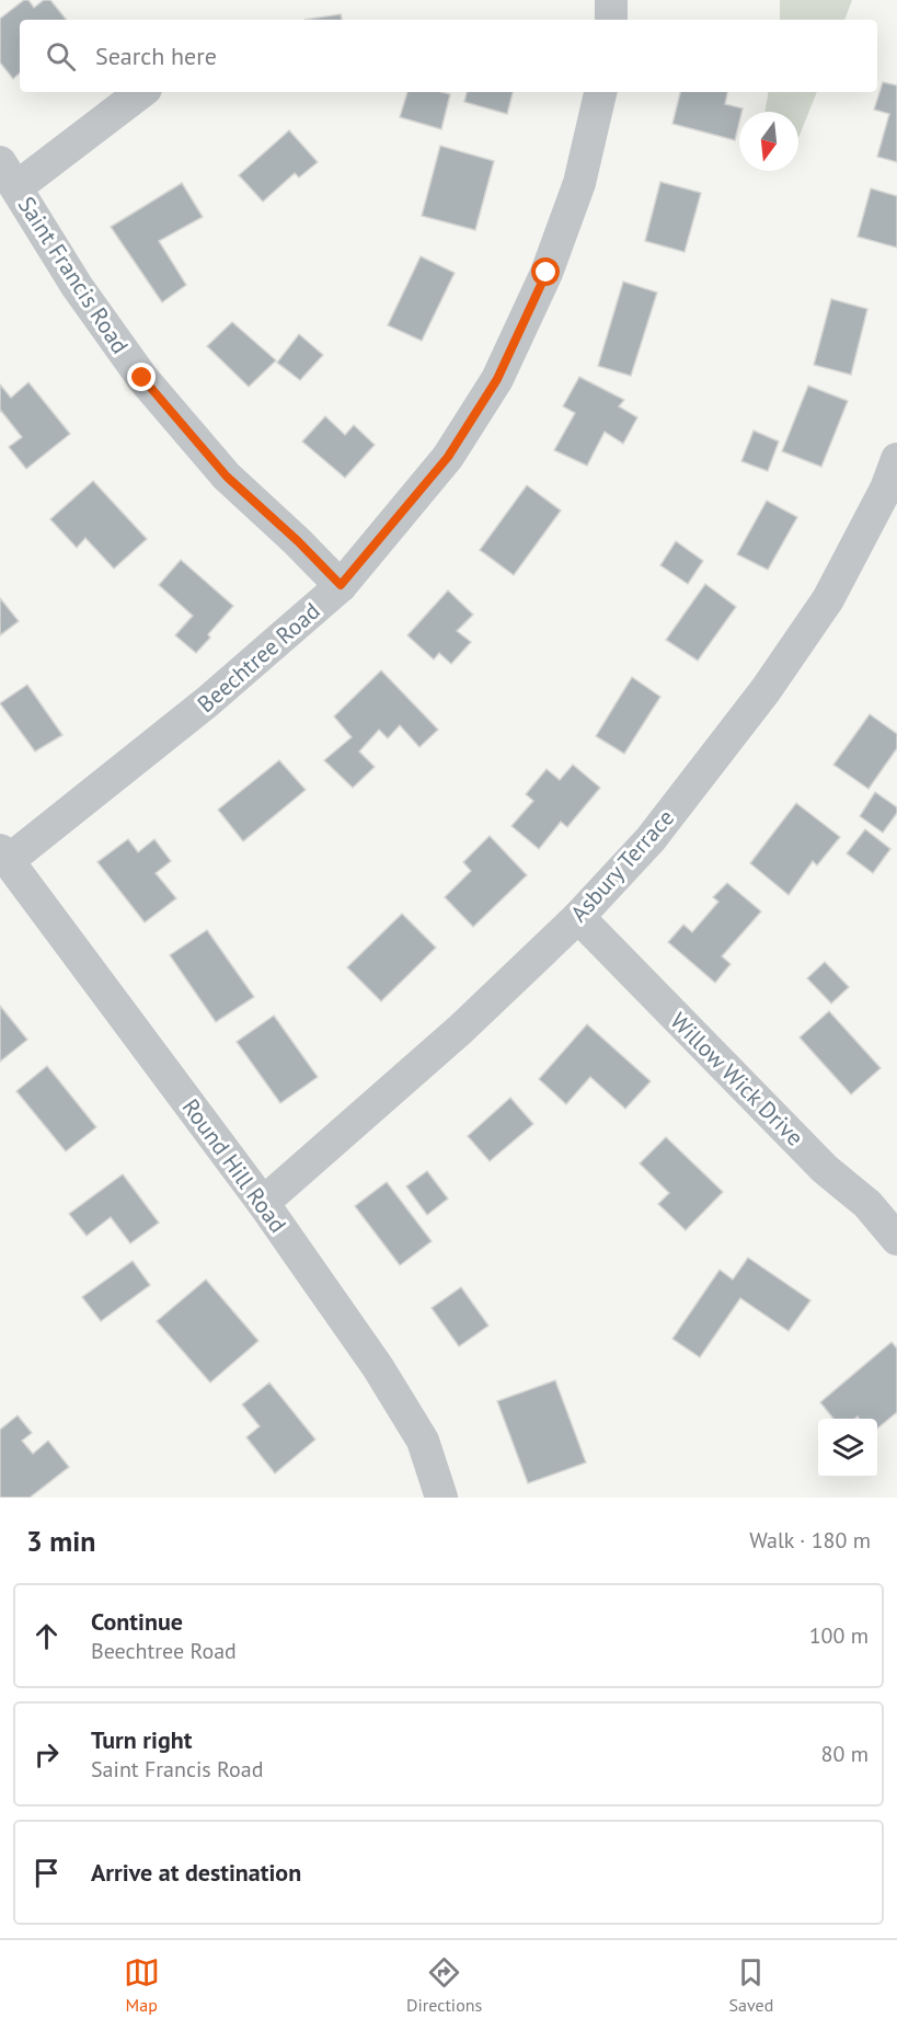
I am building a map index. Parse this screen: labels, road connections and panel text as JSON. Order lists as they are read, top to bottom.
{
  "streets": {
    "street": [
      "Saint Francis Road",
      "Beechtree Road",
      "Asbury Terrace",
      "Willow Wick Drive",
      "Round Hill Road"
    ]
  },
  "crossings": [
    ["Saint Francis Road", "Beechtree Road"],
    ["Beechtree Road", "Round Hill Road"],
    ["Asbury Terrace", "Willow Wick Drive"],
    ["Asbury Terrace", "Round Hill Road"]
  ],
  "north": "bottom",
  "page": {
    "search": "Search here",
    "heading": ["3 min", "Walk · 180 m"],
    "list": [
      ["Continue", "Beechtree Road", "100 m"],
      ["Turn right", "Saint Francis Road", "80 m"],
      "Arrive at destination"
    ],
    "nav": ["Map", "Directions", "Saved"]
  }
}
